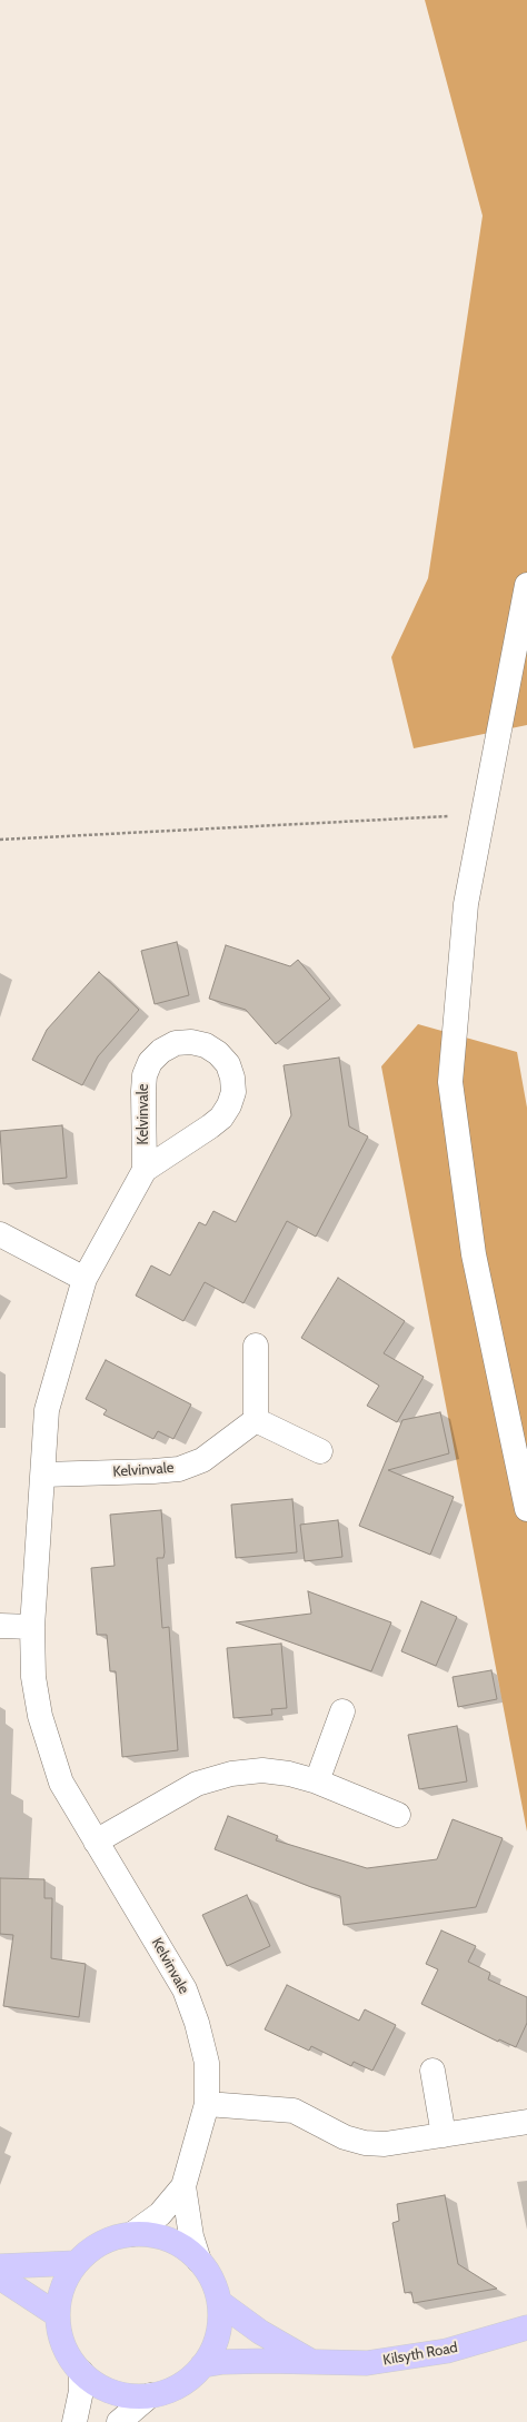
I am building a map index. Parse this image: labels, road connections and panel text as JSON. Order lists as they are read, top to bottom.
{
  "streets": {
    "main road": ["Kilsyth Road"],
    "street": ["Kelvinvale"]
  }
}
